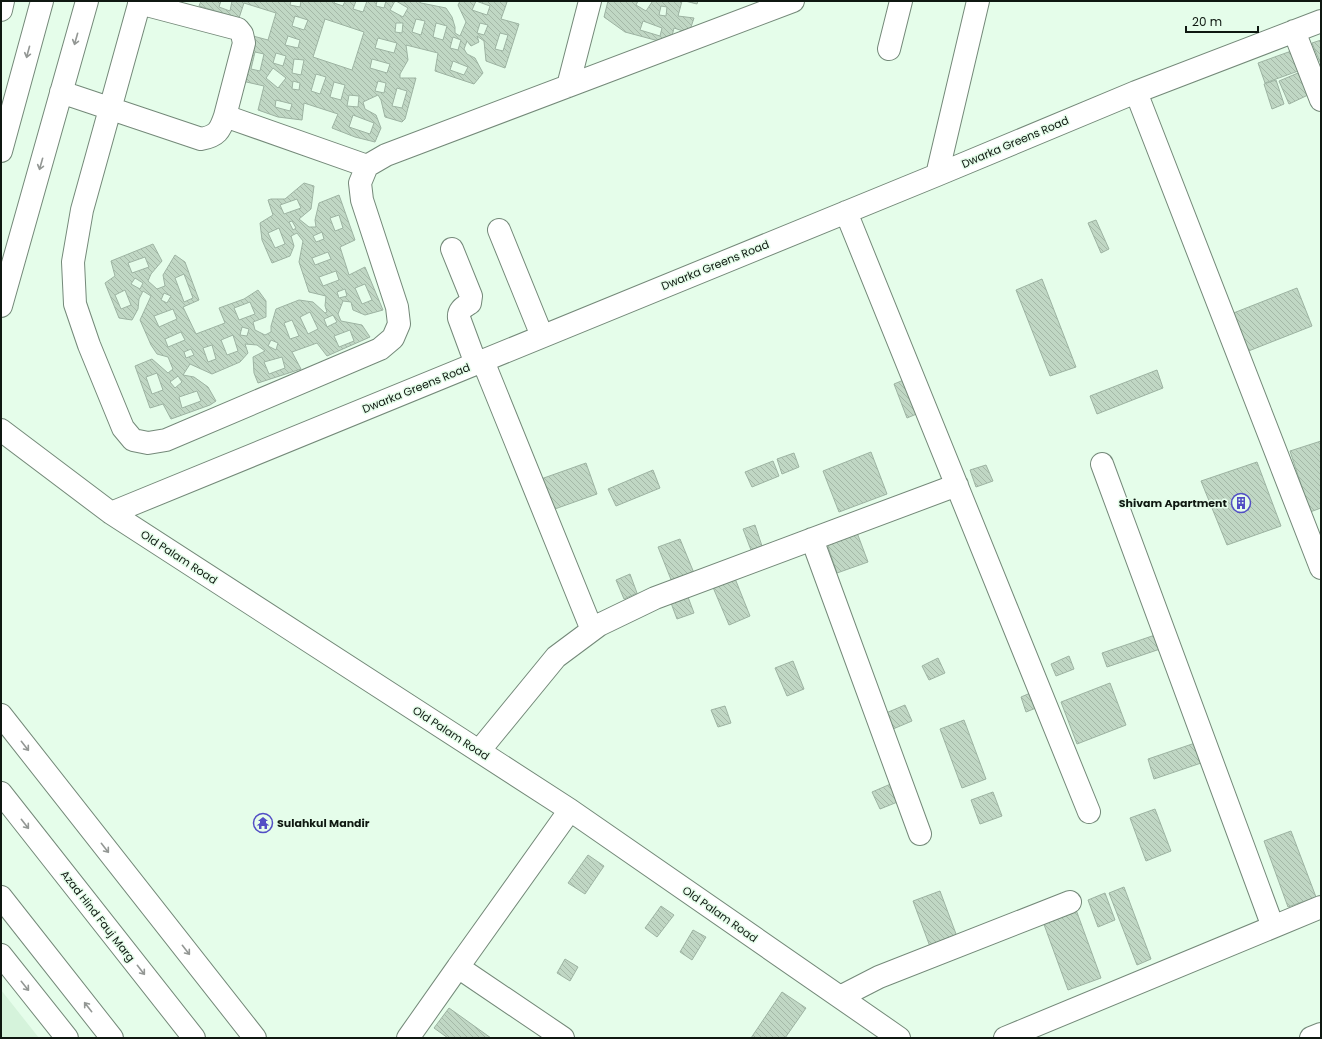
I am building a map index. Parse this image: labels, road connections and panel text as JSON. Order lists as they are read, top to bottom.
{
  "streets": {
    "street": ["Dwarka Greens Road", "Old Palam Road", "Azad Hind Fauj Marg"]
  },
  "crossings": [
    ["Dwarka Greens Road", "Old Palam Road"]
  ],
  "places": {
    "building": ["Shivam Apartment"],
    "temple": ["Sulahkul Mandir"]
  },
  "scale_bar": "20 m"
}
